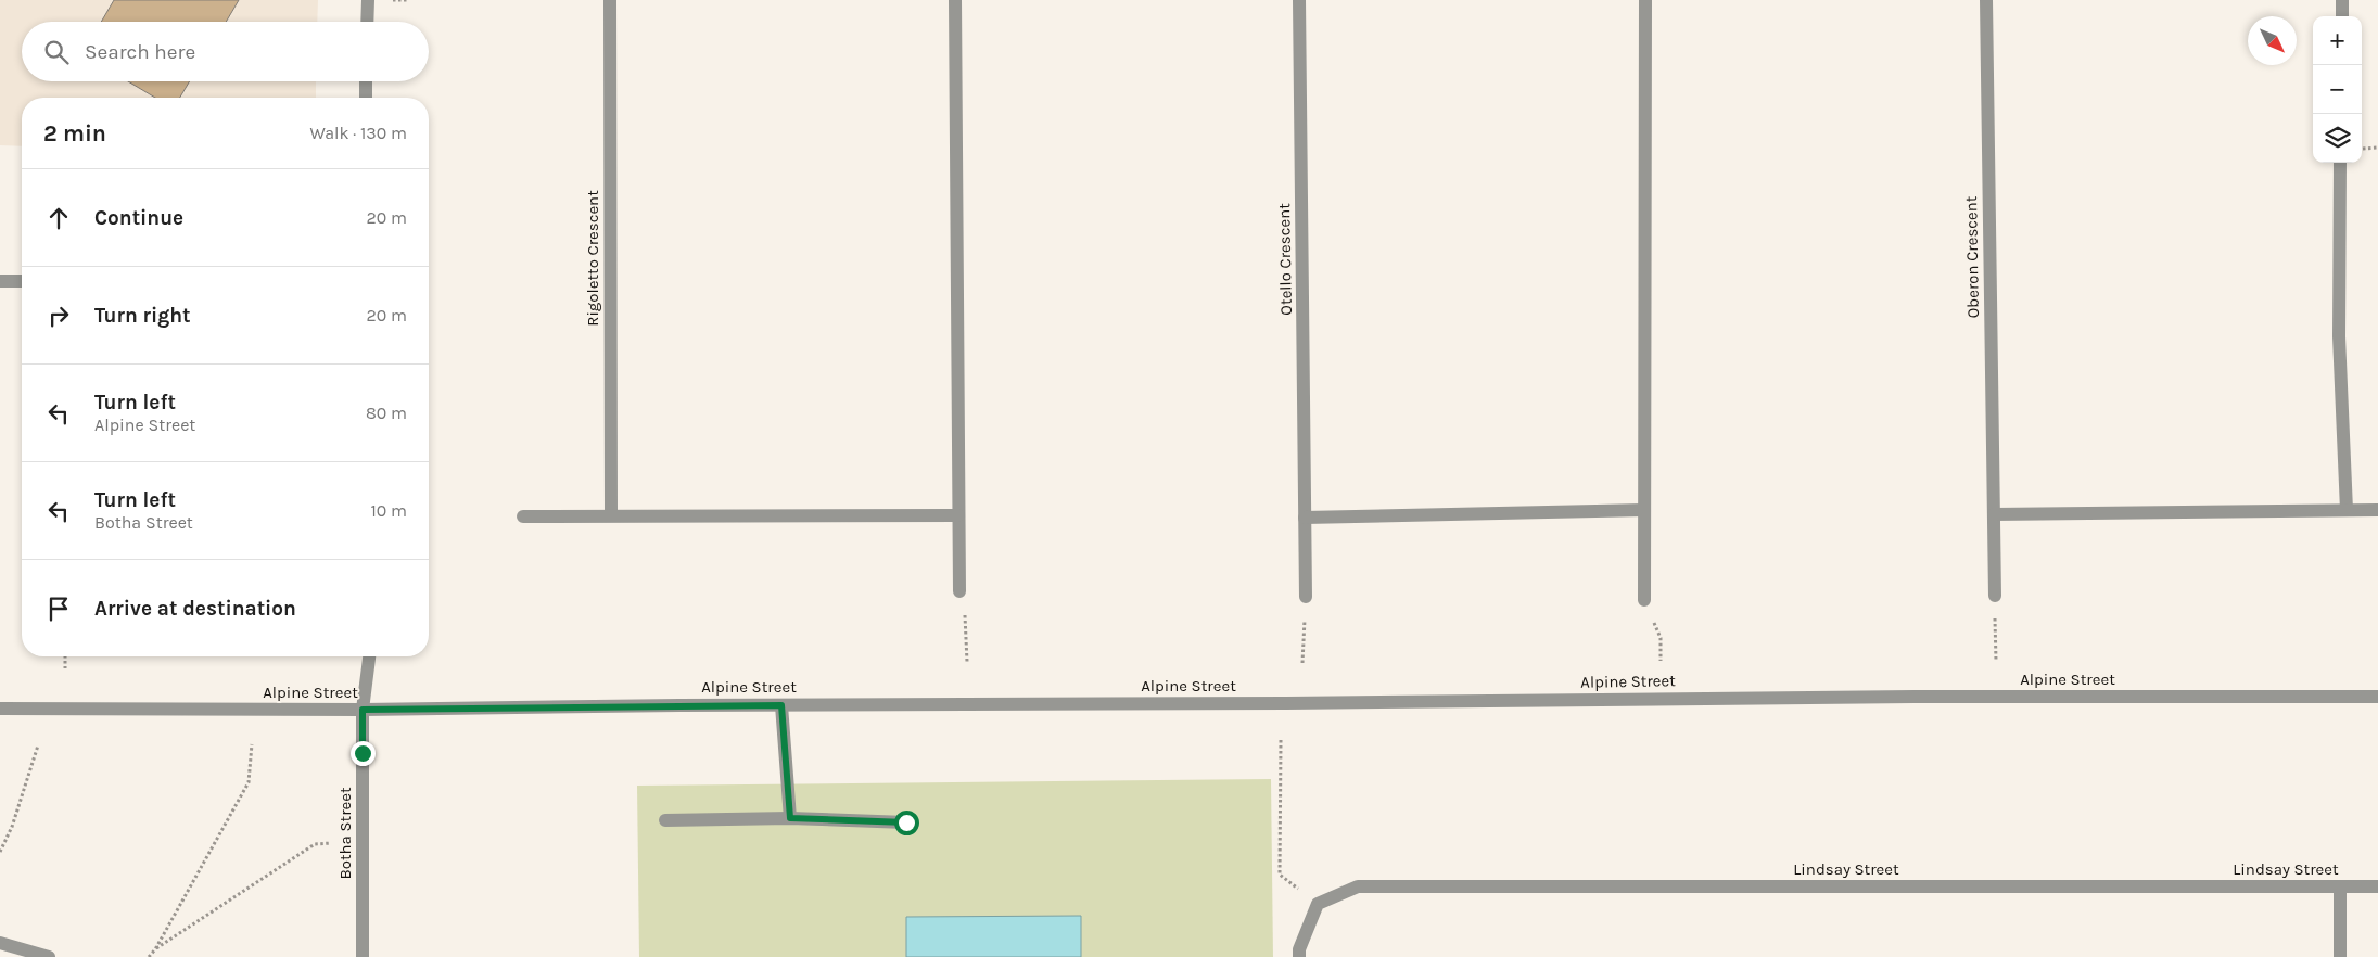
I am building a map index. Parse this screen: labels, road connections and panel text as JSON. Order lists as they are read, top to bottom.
{
  "streets": {
    "street": [
      "Oberon Crescent",
      "Rigoletto Crescent",
      "Otello Crescent",
      "Alpine Street",
      "Botha Street",
      "Lindsay Street"
    ]
  },
  "crossings": [
    ["Alpine Street", "Botha Street"]
  ],
  "north": "bottom right",
  "page": {
    "map_buttons": ["+", "−"],
    "search": "Search here",
    "heading": ["2 min", "Walk · 130 m"],
    "list": [
      ["Continue", "20 m"],
      ["Turn right", "20 m"],
      ["Turn left", "Alpine Street", "80 m"],
      ["Turn left", "Botha Street", "10 m"],
      "Arrive at destination"
    ]
  }
}
